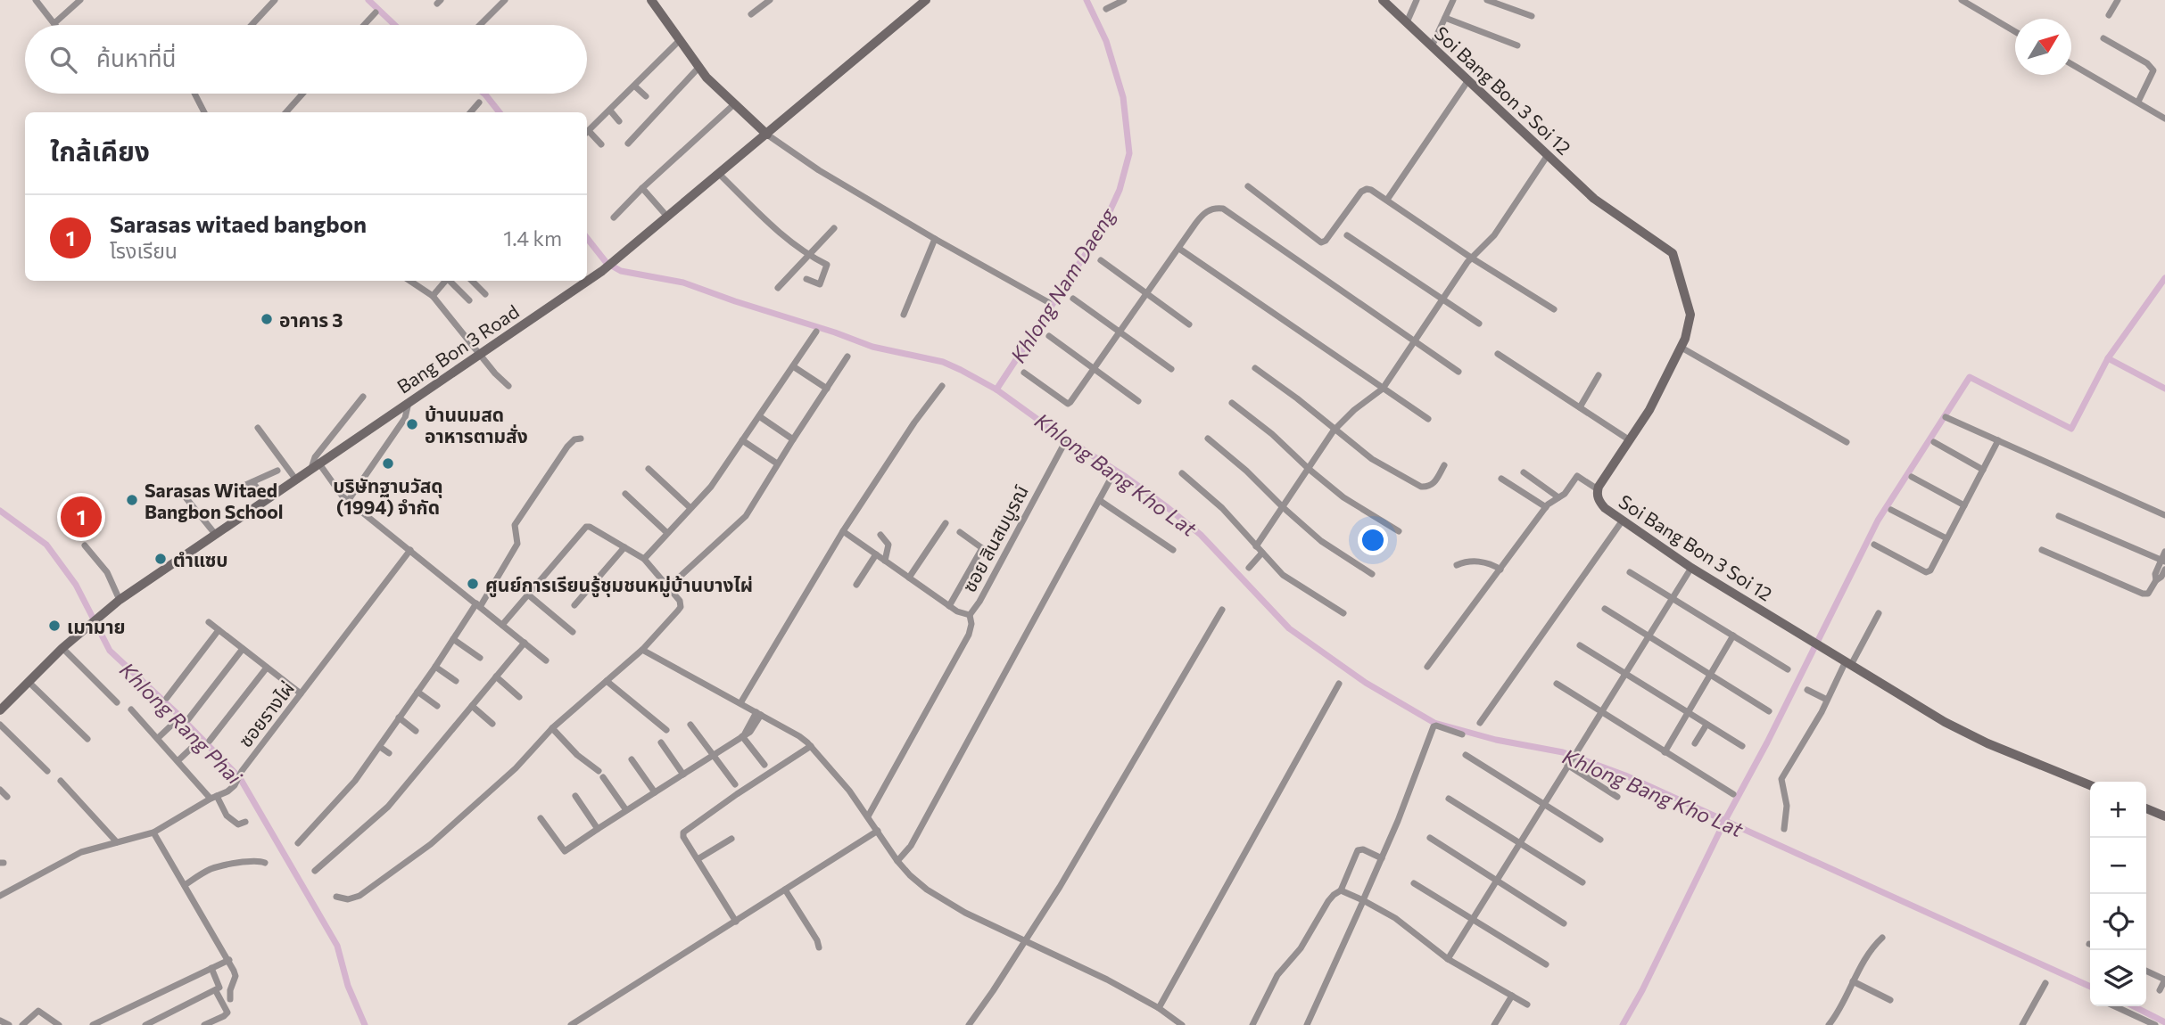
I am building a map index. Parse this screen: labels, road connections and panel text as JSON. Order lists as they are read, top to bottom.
{
  "streets": {
    "street": [
      "Soi Bang Bon 3 Soi 12",
      "Bang Bon 3 Road",
      "ซอย สินสมบูรณ์",
      "ซอยรางไผ่"
    ]
  },
  "water": ["Khlong Nam Daeng", "Khlong Bang Kho Lat", "Khlong Rang Phai"],
  "places": [
    "อาคาร 3",
    "บ้านนมสด อาหารตามสั่ง",
    "บริษัทฐานวัสดุ (1994) จำกัด",
    "Sarasas Witaed Bangbon School",
    "ตำแซบ",
    "ศูนย์การเรียนรู้ชุมชนหมู่บ้านบางไผ่",
    "เมามาย"
  ],
  "north": "top right",
  "page": {
    "search": "ค้นหาที่นี่",
    "heading": "ใกล้เคียง",
    "list": [
      {
        "mark": "1",
        "name": "Sarasas witaed bangbon",
        "note": "โรงเรียน",
        "value": "1.4 km"
      }
    ],
    "pins": "1",
    "map_buttons": ["+", "−"]
  }
}
